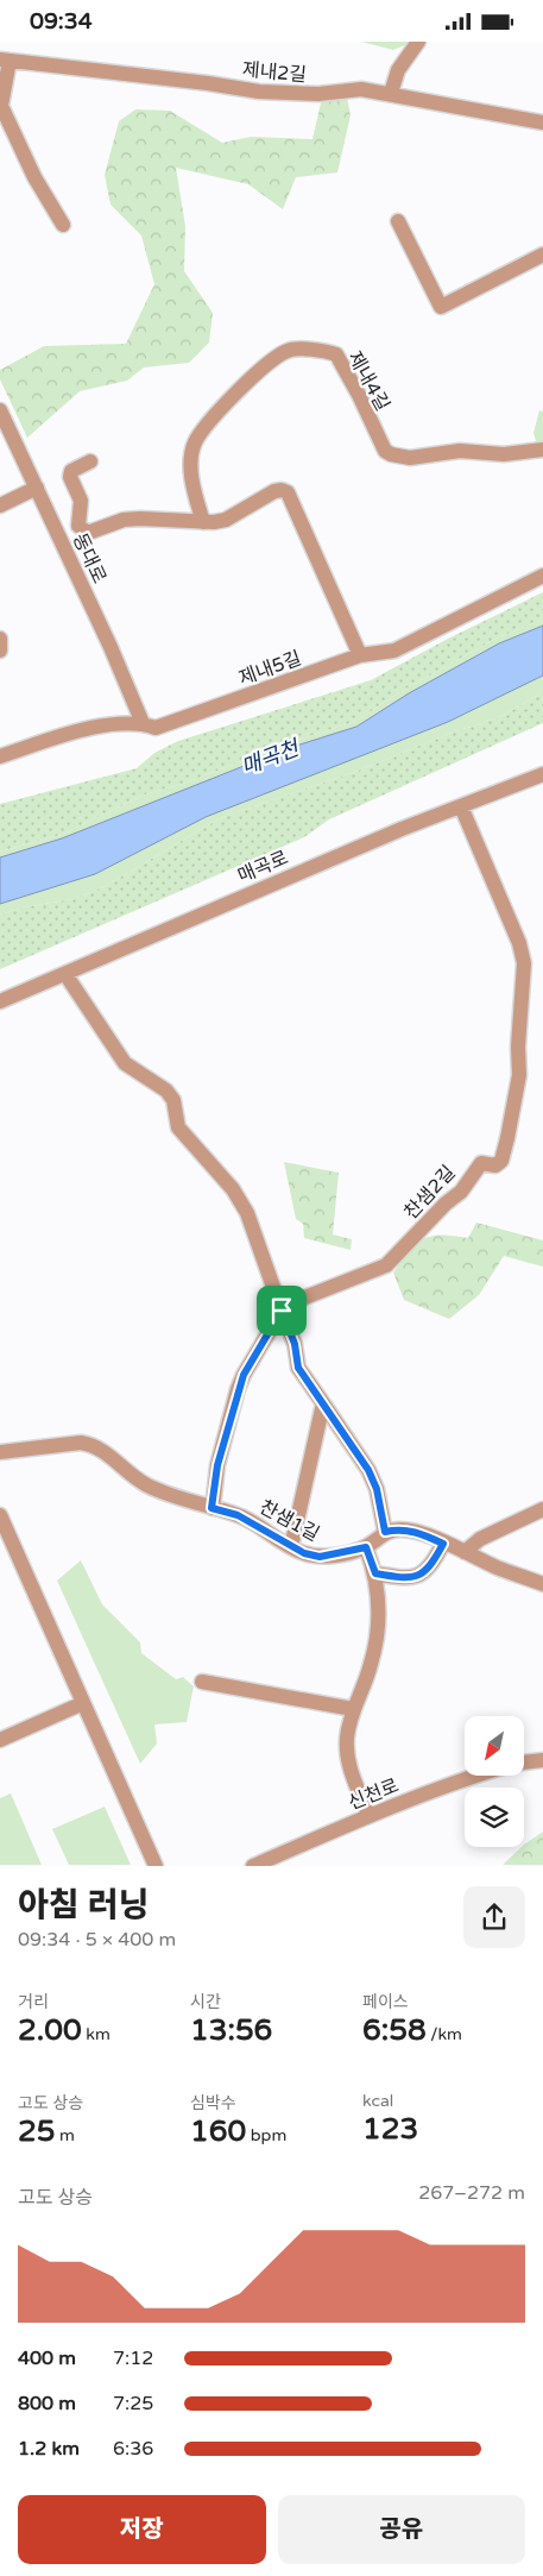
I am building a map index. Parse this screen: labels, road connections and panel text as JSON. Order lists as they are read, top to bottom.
{
  "streets": {
    "street": [
      "제내2길",
      "제내4길",
      "동대로",
      "제내5길",
      "매곡로",
      "찬샘2길",
      "찬샘1길",
      "신천로"
    ]
  },
  "crossings": [
    ["동대로", "제내5길"],
    ["매곡로", "찬샘2길"]
  ],
  "water": ["매곡천"],
  "north": "bottom left",
  "page": {
    "status": "09:34",
    "heading": ["아침 러닝", "09:34 · 5 × 400 m"],
    "stats": [
      ["거리", "2.00 km"],
      ["시간", "13:56"],
      ["페이스", "6:58 /km"],
      ["고도 상승", "25 m"],
      ["심박수", "160 bpm"],
      ["kcal", "123"]
    ],
    "chart": ["고도 상승", "267–272 m"],
    "list": [
      {
        "name": "400 m",
        "note": "7:12"
      },
      {
        "name": "800 m",
        "note": "7:25"
      },
      {
        "name": "1.2 km",
        "note": "6:36"
      }
    ],
    "buttons": ["저장", "공유"]
  }
}
